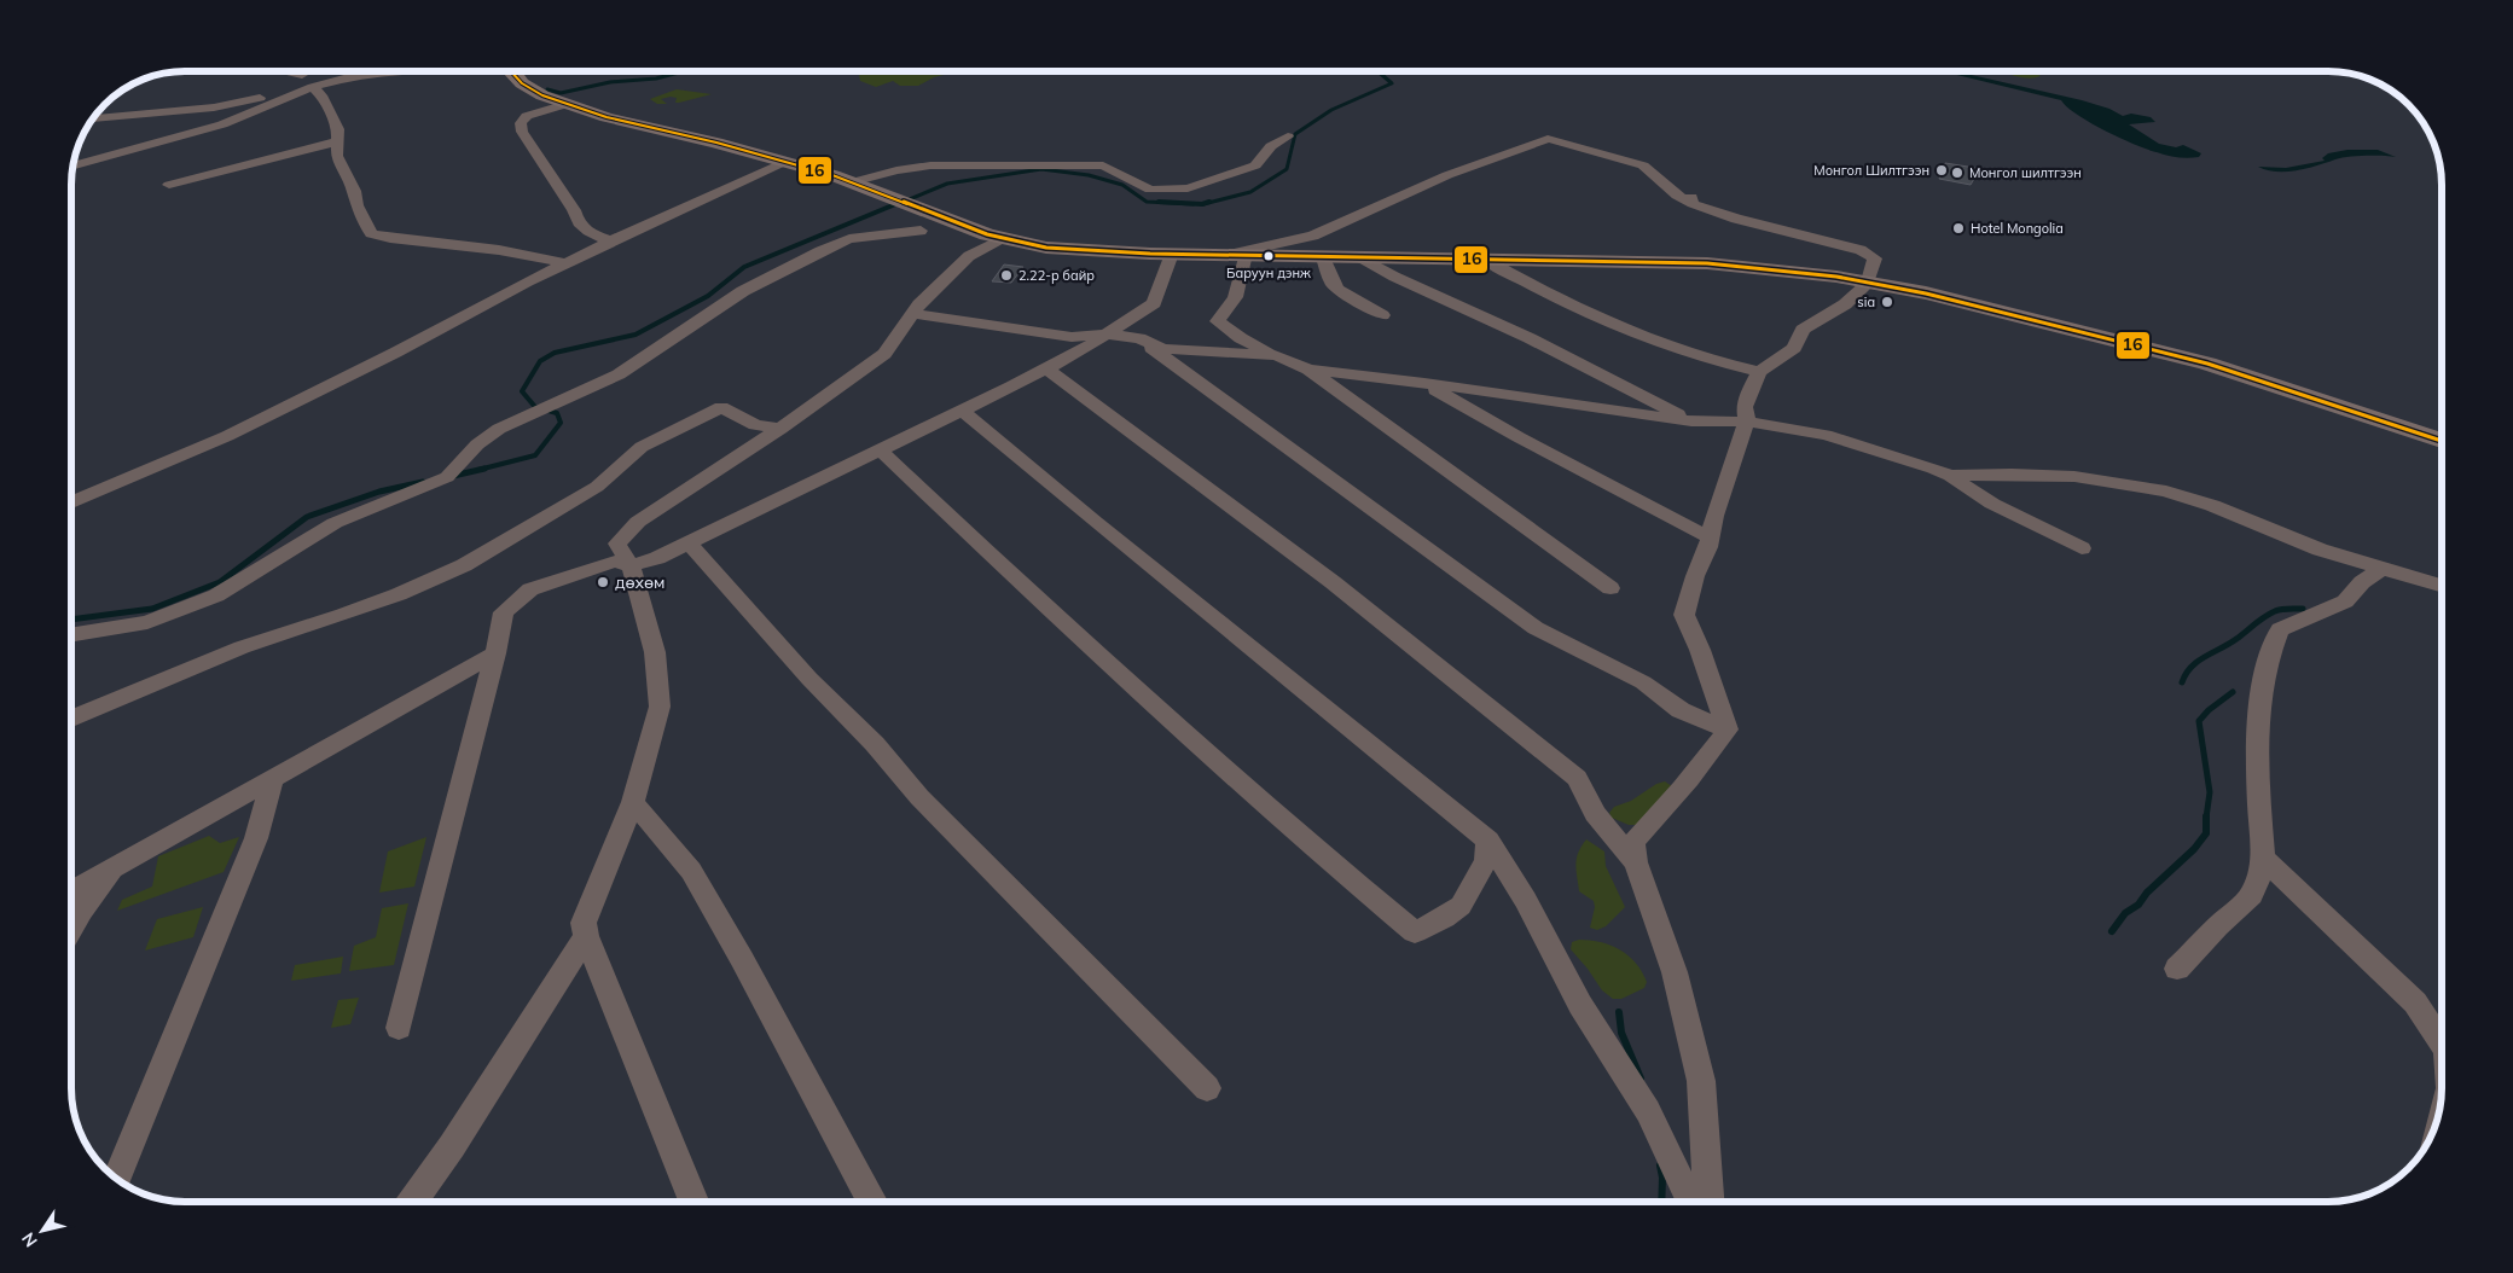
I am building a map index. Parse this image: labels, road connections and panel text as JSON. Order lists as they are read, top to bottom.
{
  "places": [
    "Монгол Шилтгээн",
    "Монгол шилтгээн",
    "Hotel Mongolia",
    "Баруун дэнж",
    "2.22-р байр",
    "sia",
    "дөхөм"
  ],
  "lines": ["transit line 16"],
  "north": "bottom left"
}
